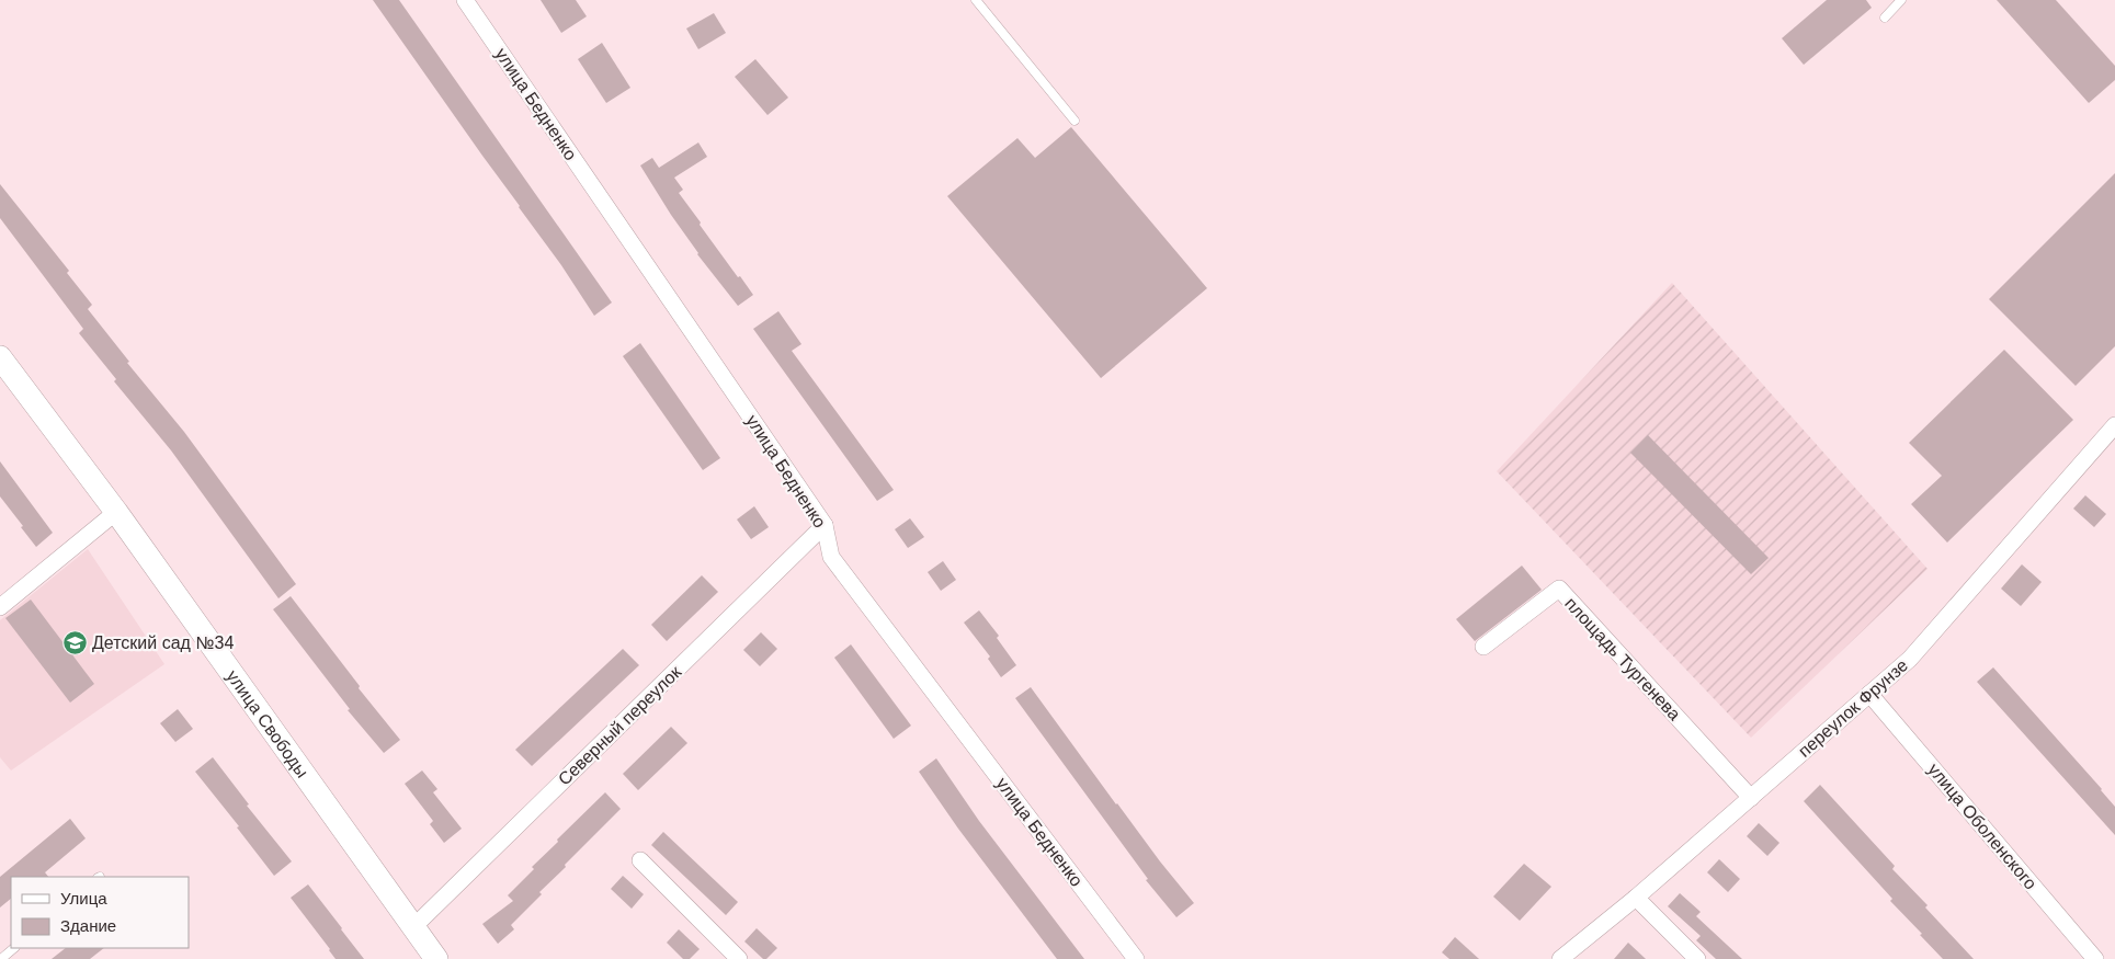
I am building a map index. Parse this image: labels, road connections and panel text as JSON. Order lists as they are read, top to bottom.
{
  "streets": {
    "main road": ["улица Свободы"],
    "street": [
      "улица Бедненко",
      "площадь Тургенева",
      "переулок Фрунзе",
      "Северный переулок",
      "улица Оболенского"
    ]
  },
  "crossings": [
    ["улица Бедненко", "Северный переулок"],
    ["площадь Тургенева", "переулок Фрунзе"],
    ["переулок Фрунзе", "улица Оболенского"],
    ["улица Свободы", "Северный переулок"]
  ],
  "places": {
    "school or university": ["Детский сад №34"]
  },
  "legend": ["Улица", "Здание"]
}
